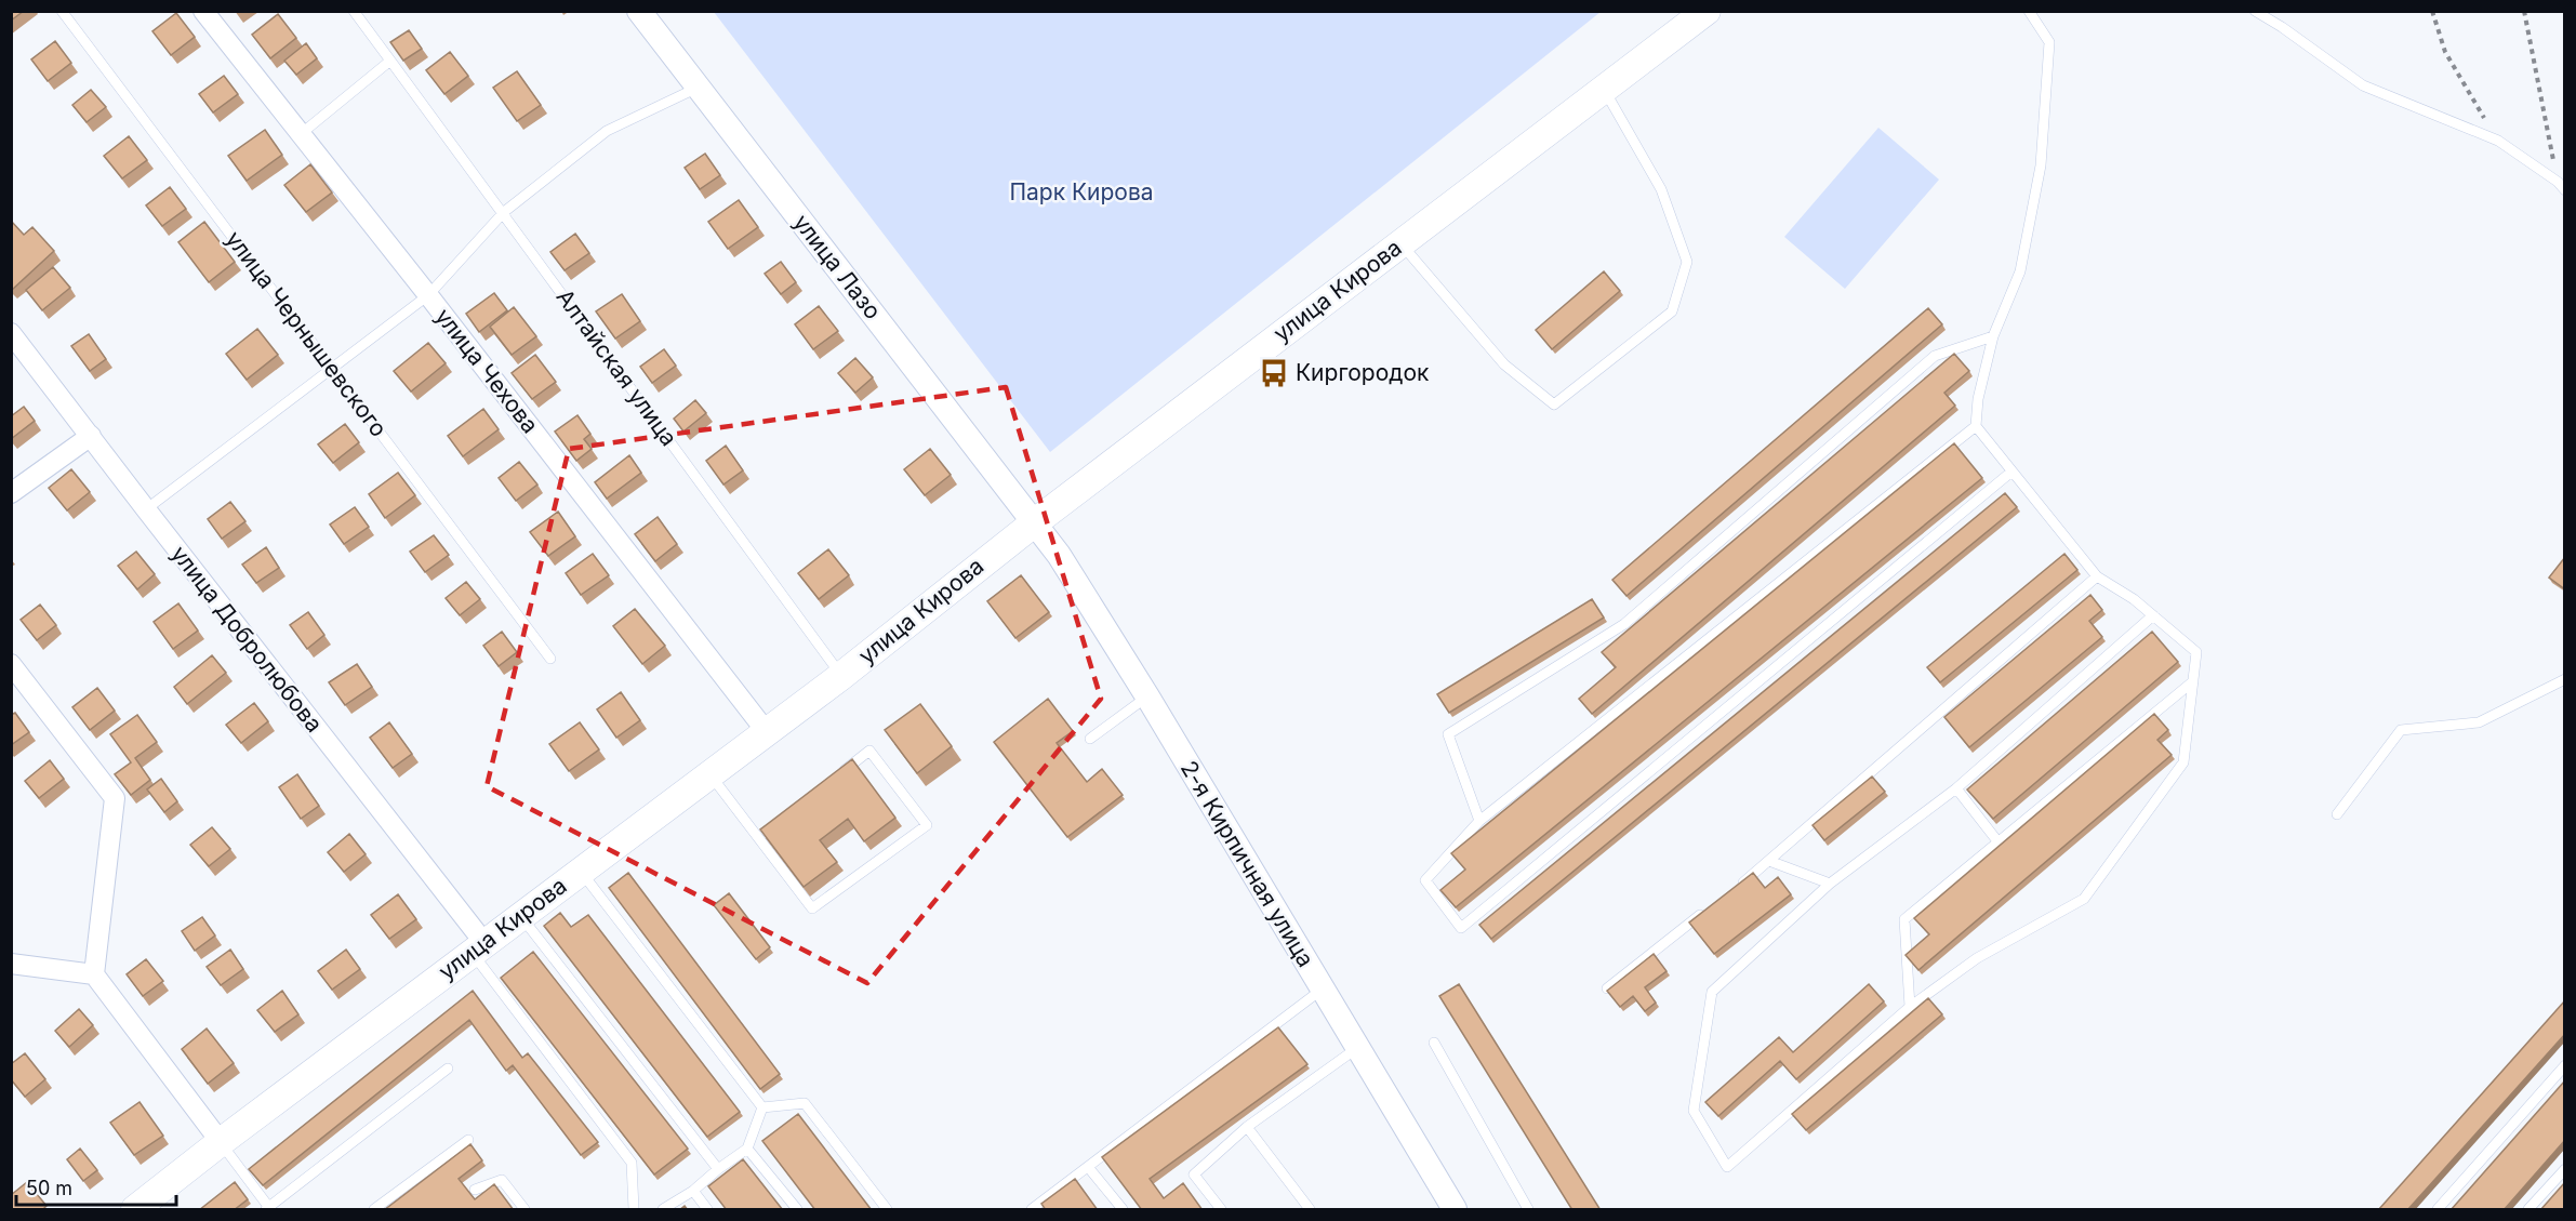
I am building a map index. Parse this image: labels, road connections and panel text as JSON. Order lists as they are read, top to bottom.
{
  "streets": {
    "main road": ["улица Кирова"],
    "street": [
      "улица Лазо",
      "улица Чехова",
      "улица Добролюбова",
      "2-я Кирпичная улица"
    ],
    "lane": ["улица Чернышевского", "Алтайская улица"]
  },
  "crossings": [
    ["улица Лазо", "улица Кирова"],
    ["улица Лазо", "2-я Кирпичная улица"],
    ["улица Кирова", "Алтайская улица"],
    ["улица Кирова", "улица Чехова"],
    ["улица Кирова", "улица Добролюбова"],
    ["улица Кирова", "2-я Кирпичная улица"]
  ],
  "parks": ["Парк Кирова"],
  "places": {
    "bus stop": ["Киргородок"]
  },
  "scale_bar": "50 m"
}
